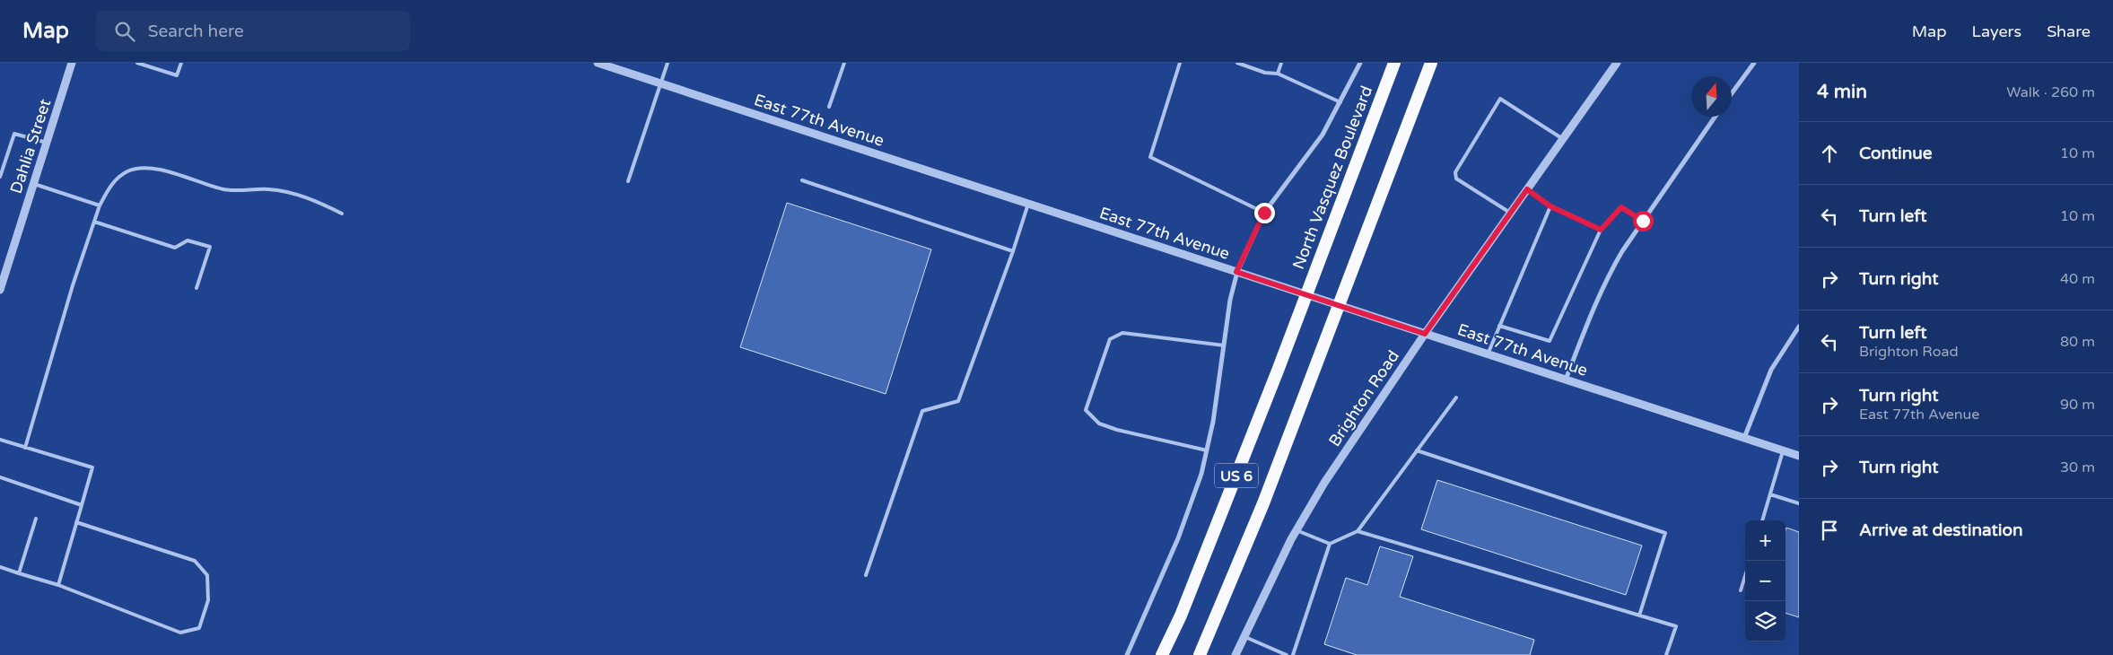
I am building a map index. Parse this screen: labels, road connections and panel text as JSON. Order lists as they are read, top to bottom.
{
  "streets": {
    "highway": ["North Vasquez Boulevard", "US 6"],
    "street": ["East 77th Avenue", "Dahlia Street", "Brighton Road"]
  },
  "crossings": [
    ["East 77th Avenue", "North Vasquez Boulevard"],
    ["East 77th Avenue", "Brighton Road"],
    ["East 77th Avenue", "US 6"]
  ],
  "north": "top",
  "page": {
    "header": "Map",
    "search": "Search here",
    "nav": ["Map", "Layers", "Share"],
    "heading": ["4 min", "Walk · 260 m"],
    "list": [
      ["Continue", "10 m"],
      ["Turn left", "10 m"],
      ["Turn right", "40 m"],
      ["Turn left", "Brighton Road", "80 m"],
      ["Turn right", "East 77th Avenue", "90 m"],
      ["Turn right", "30 m"],
      "Arrive at destination"
    ],
    "map_buttons": ["+", "−"]
  }
}
